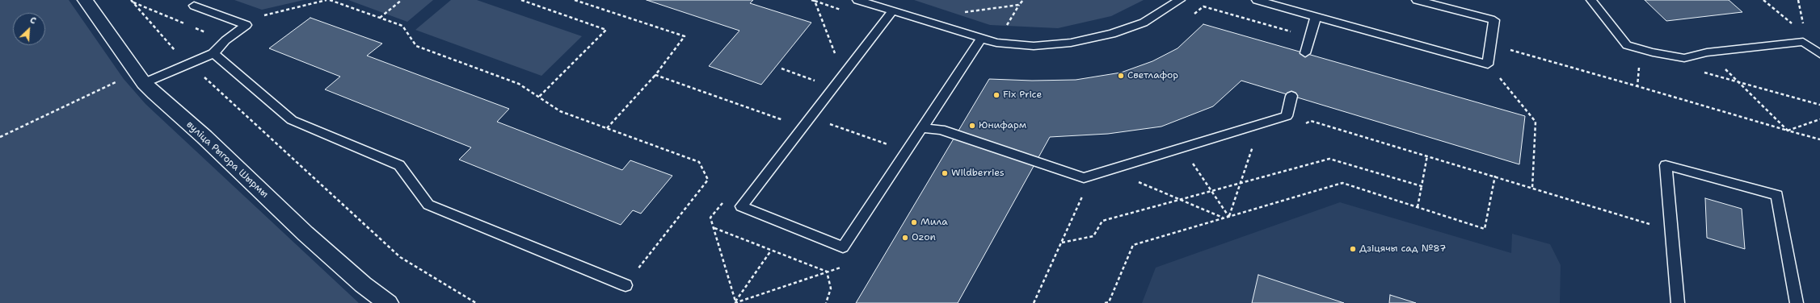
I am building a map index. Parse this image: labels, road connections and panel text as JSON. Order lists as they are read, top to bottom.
{
  "streets": {
    "street": ["вуліца Рыгора Шырмы"]
  },
  "places": [
    "Светлафор",
    "Fix Price",
    "Юнифарм",
    "Wildberries",
    "Мила",
    "Ozon",
    "Дзіцячы сад №87"
  ],
  "north": "top right"
}
